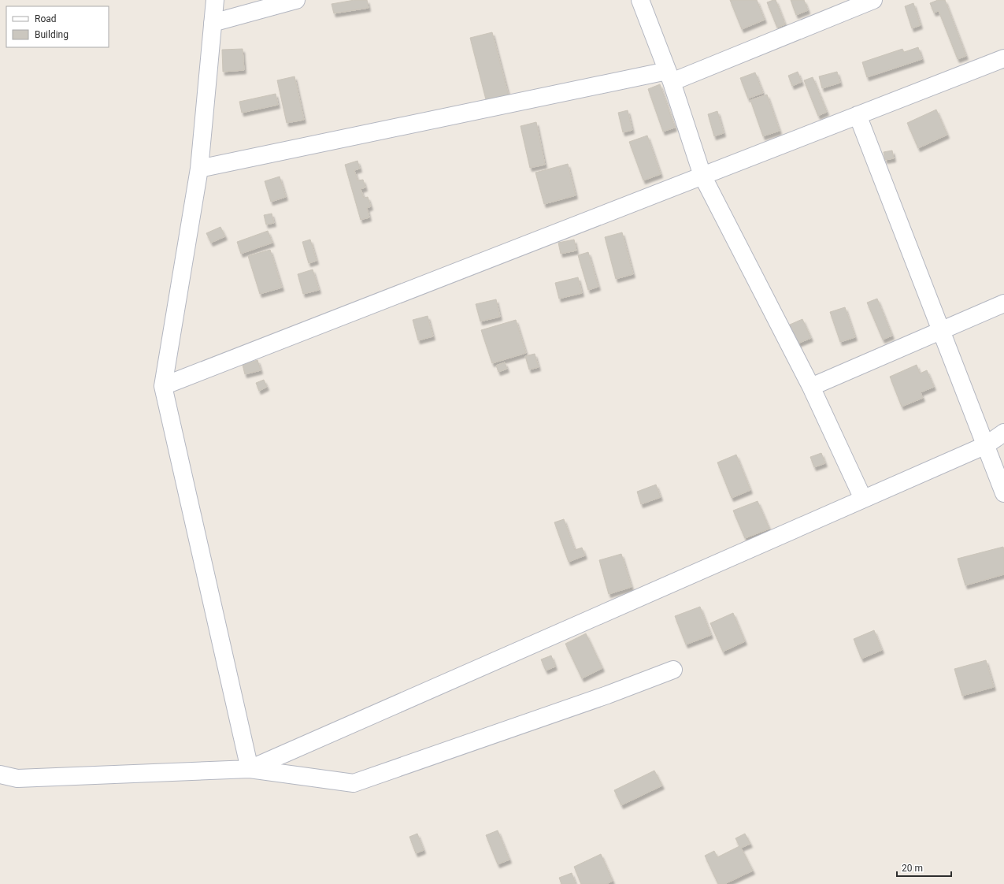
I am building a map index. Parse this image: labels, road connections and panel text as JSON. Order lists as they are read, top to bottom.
{
  "legend": ["Road", "Building"],
  "scale_bar": "20 m"
}
